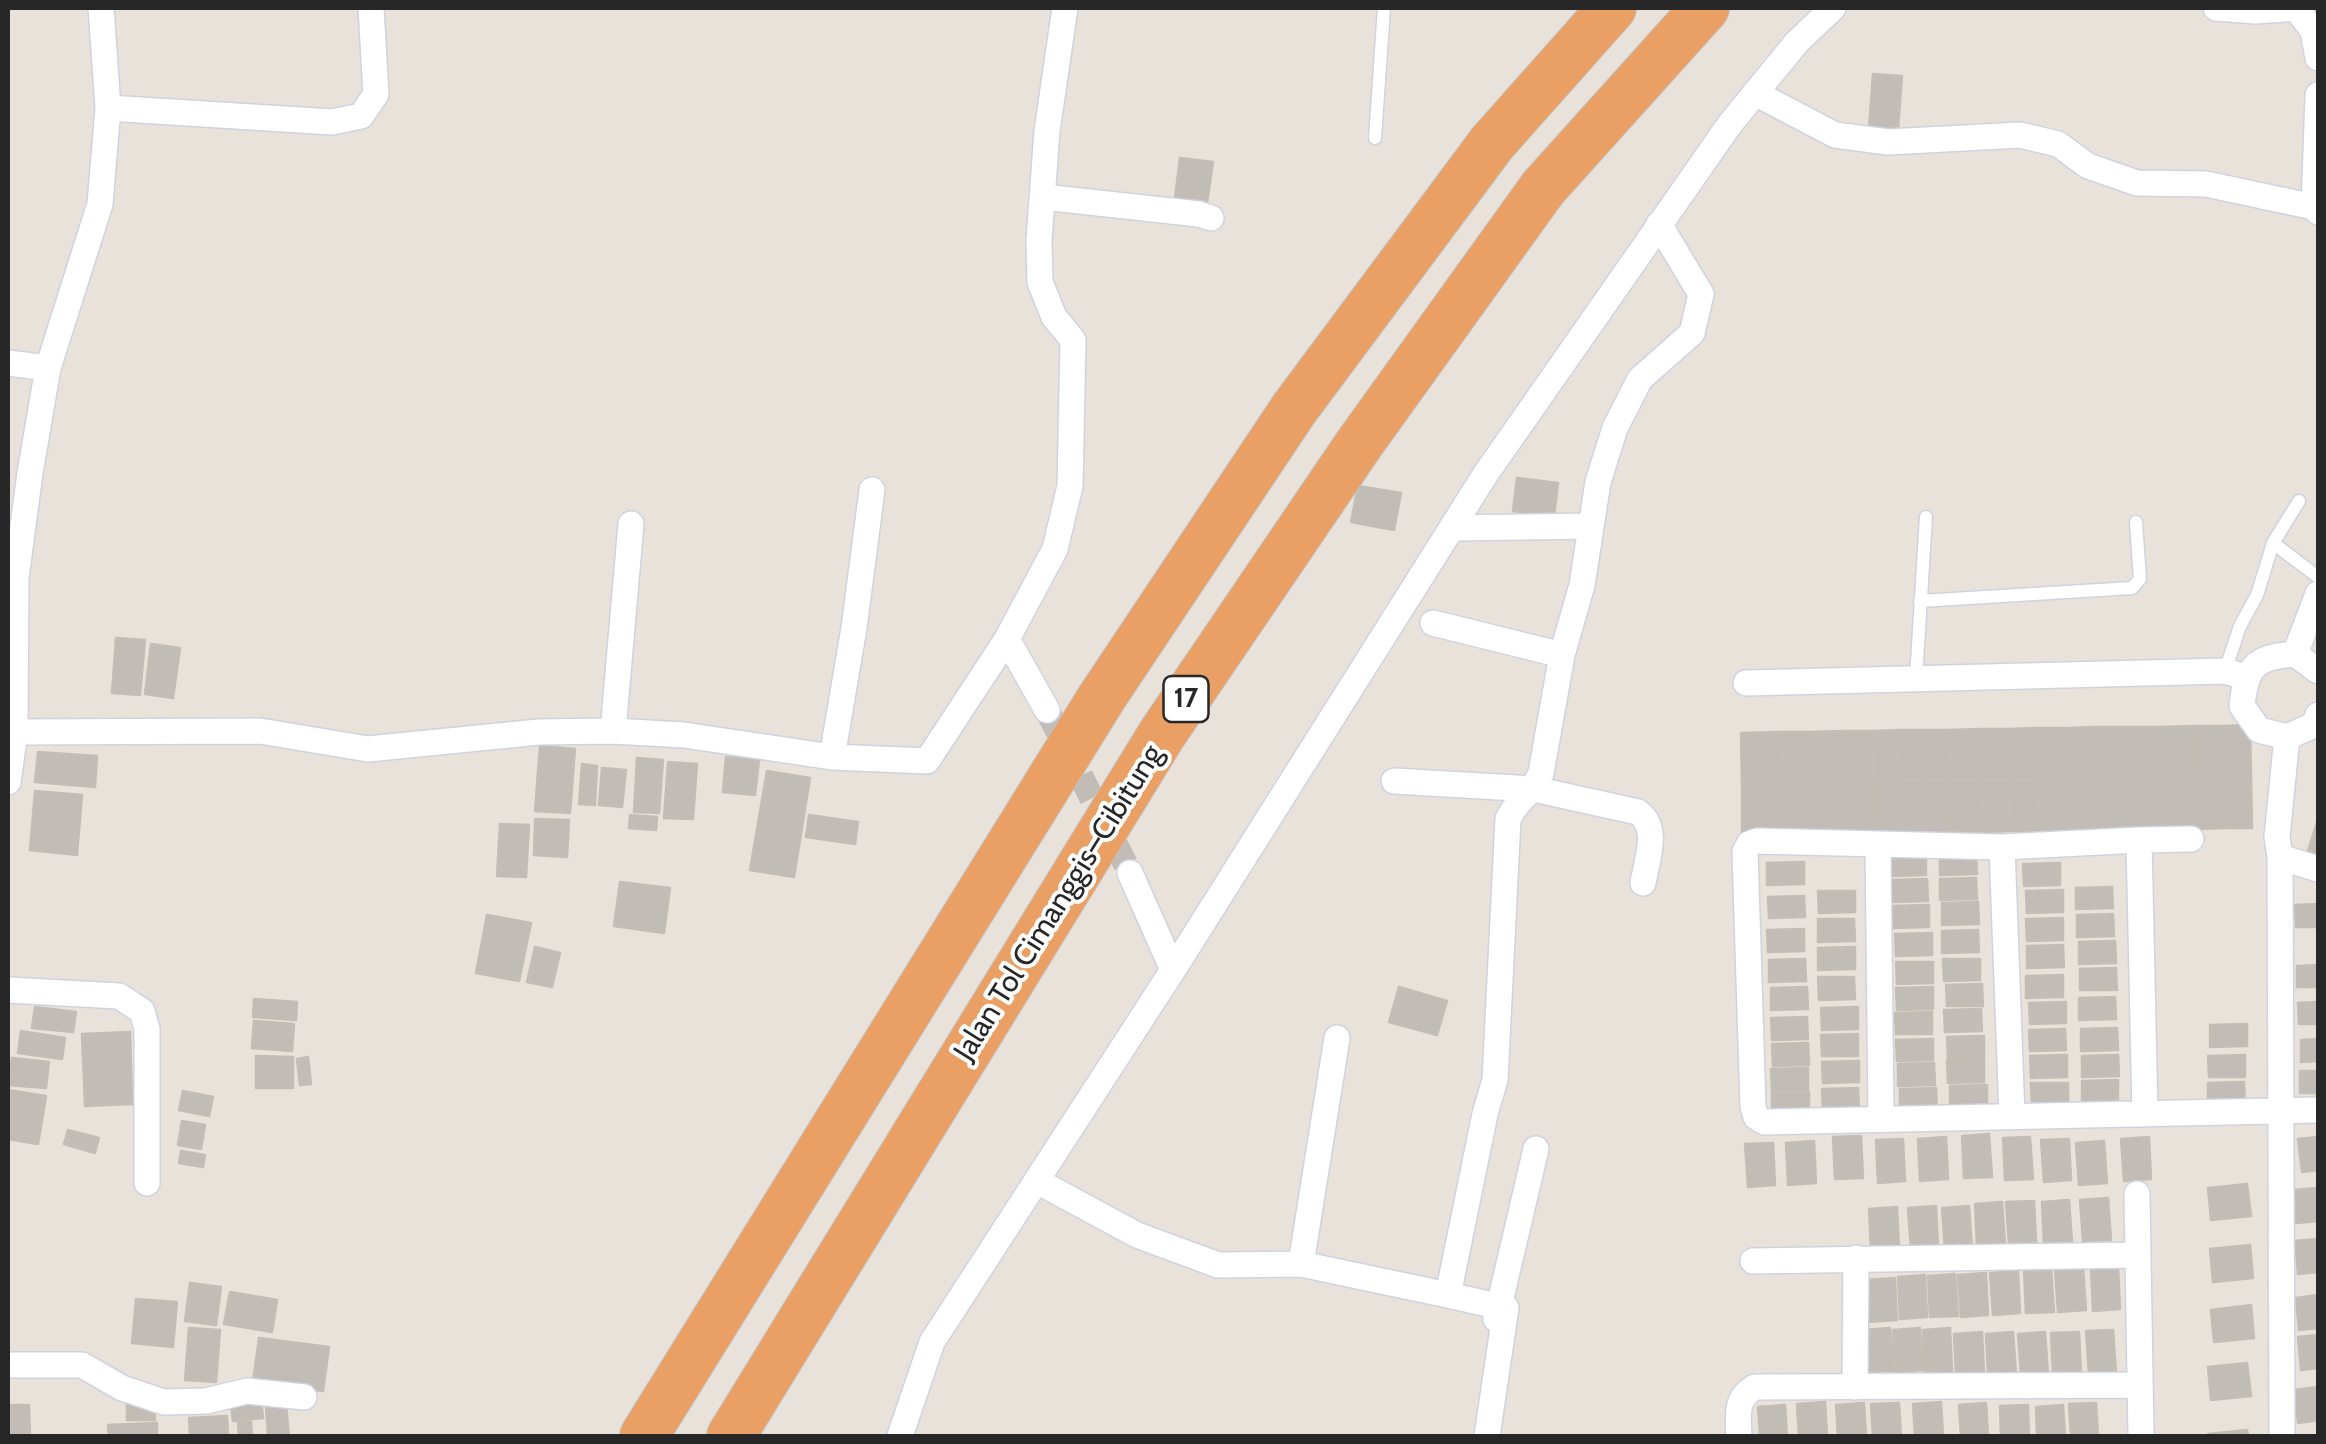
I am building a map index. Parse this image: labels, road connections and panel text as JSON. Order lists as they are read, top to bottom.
{
  "streets": {
    "highway": ["17", "Jalan Tol Cimanggis–Cibitung"]
  }
}
